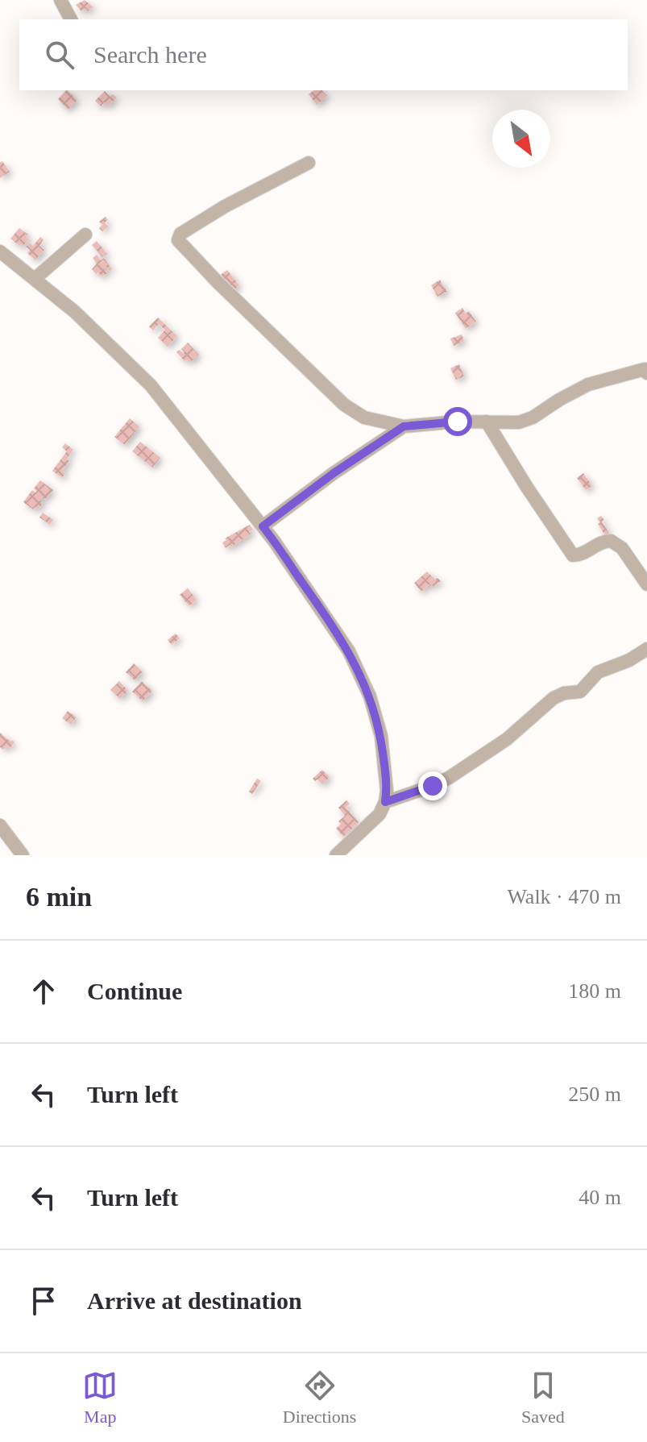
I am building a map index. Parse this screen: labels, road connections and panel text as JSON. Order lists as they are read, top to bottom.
{
  "north": "bottom right",
  "page": {
    "search": "Search here",
    "heading": ["6 min", "Walk · 470 m"],
    "list": [
      ["Continue", "180 m"],
      ["Turn left", "250 m"],
      ["Turn left", "40 m"],
      "Arrive at destination"
    ],
    "nav": ["Map", "Directions", "Saved"]
  }
}
